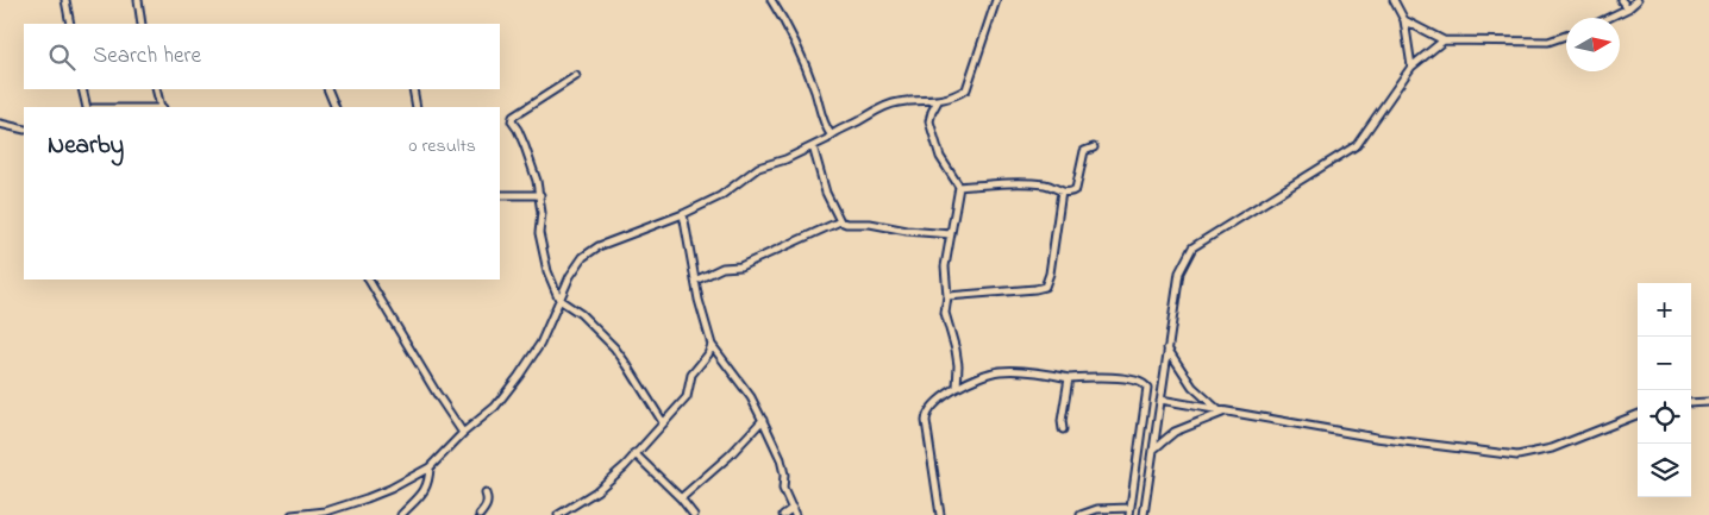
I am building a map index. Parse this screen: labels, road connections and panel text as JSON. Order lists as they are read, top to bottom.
{
  "north": "right",
  "page": {
    "search": "Search here",
    "heading": ["Nearby", "0 results"],
    "map_buttons": ["+", "−"]
  }
}
